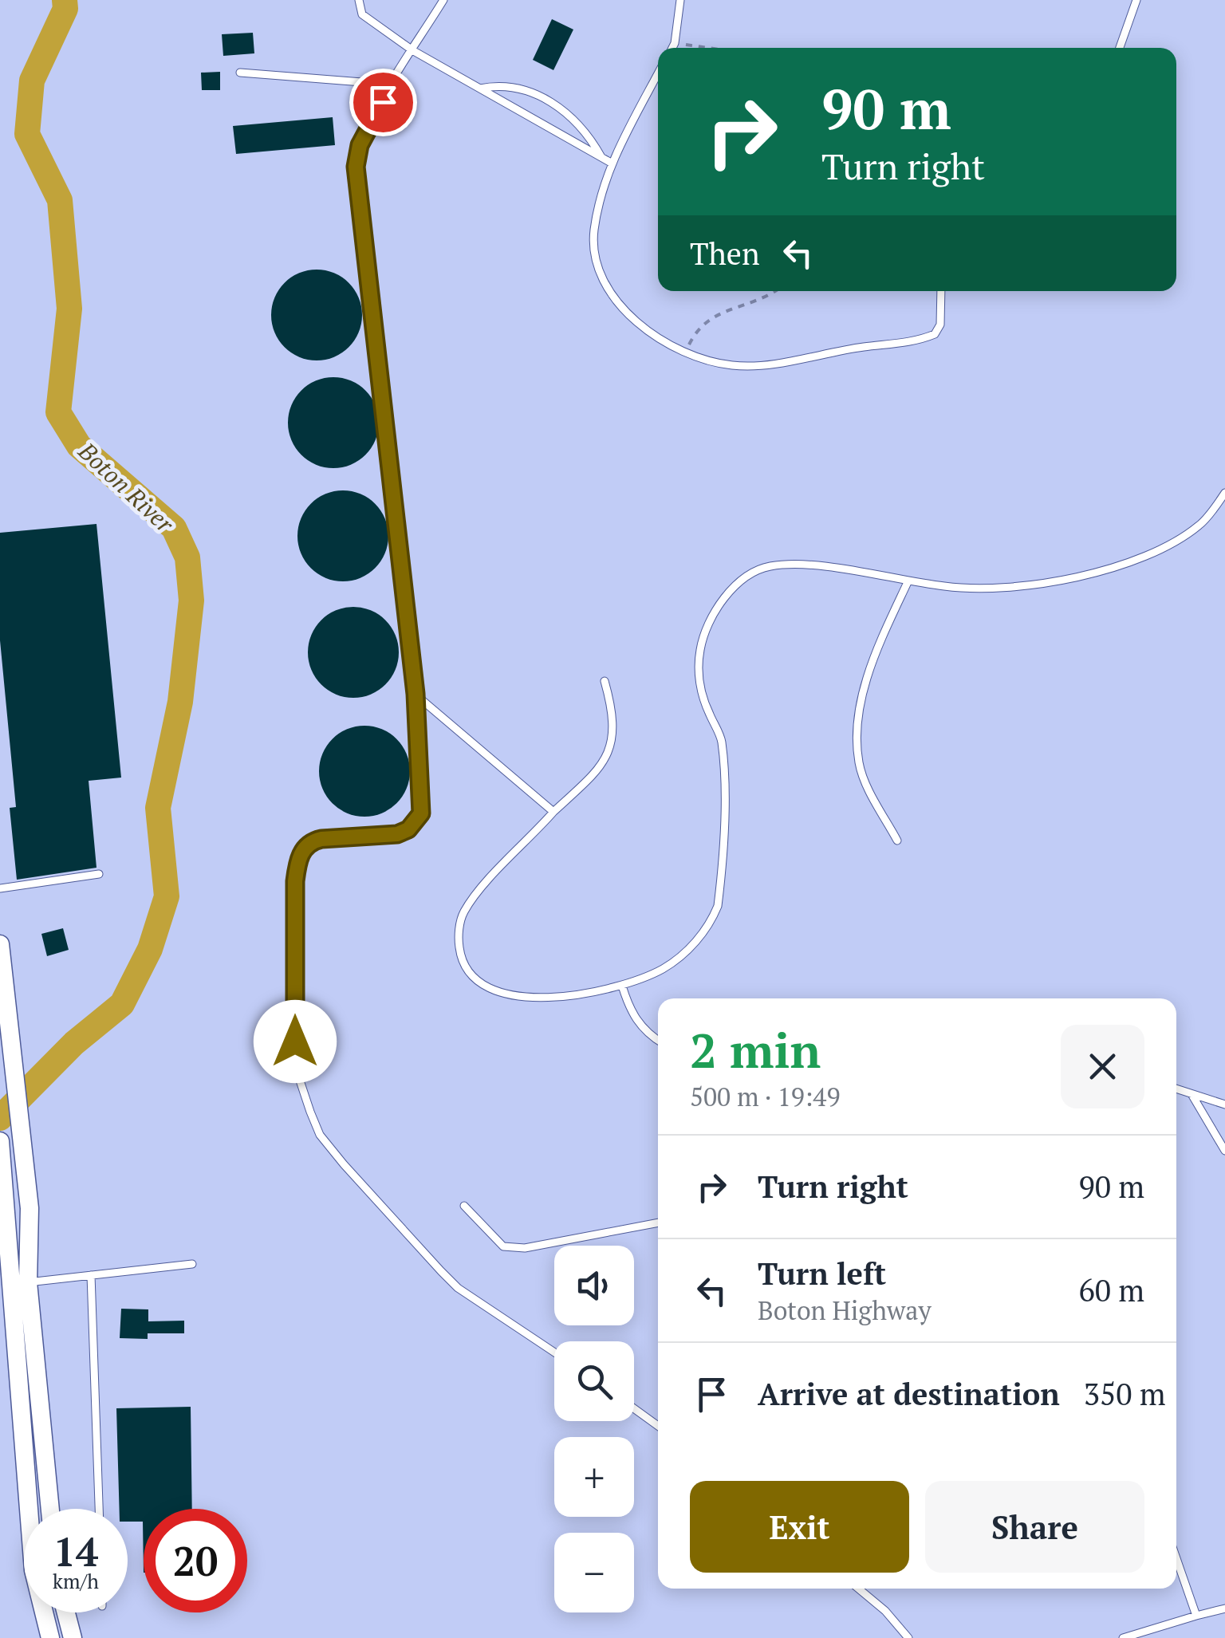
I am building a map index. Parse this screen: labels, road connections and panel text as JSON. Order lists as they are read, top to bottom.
{
  "water": ["Boton River"],
  "page": {
    "turn": ["90 m", "Turn right"],
    "then": "Then",
    "heading": ["2 min", "500 m · 19:49"],
    "list": [
      {
        "name": "Turn right",
        "value": "90 m"
      },
      {
        "name": "Turn left",
        "note": "Boton Highway",
        "value": "60 m"
      },
      {
        "name": "Arrive at destination",
        "value": "350 m"
      }
    ],
    "map_buttons": ["+", "−"],
    "buttons": ["Exit", "Share"],
    "speed": "14 km/h",
    "limit": "20"
  }
}
